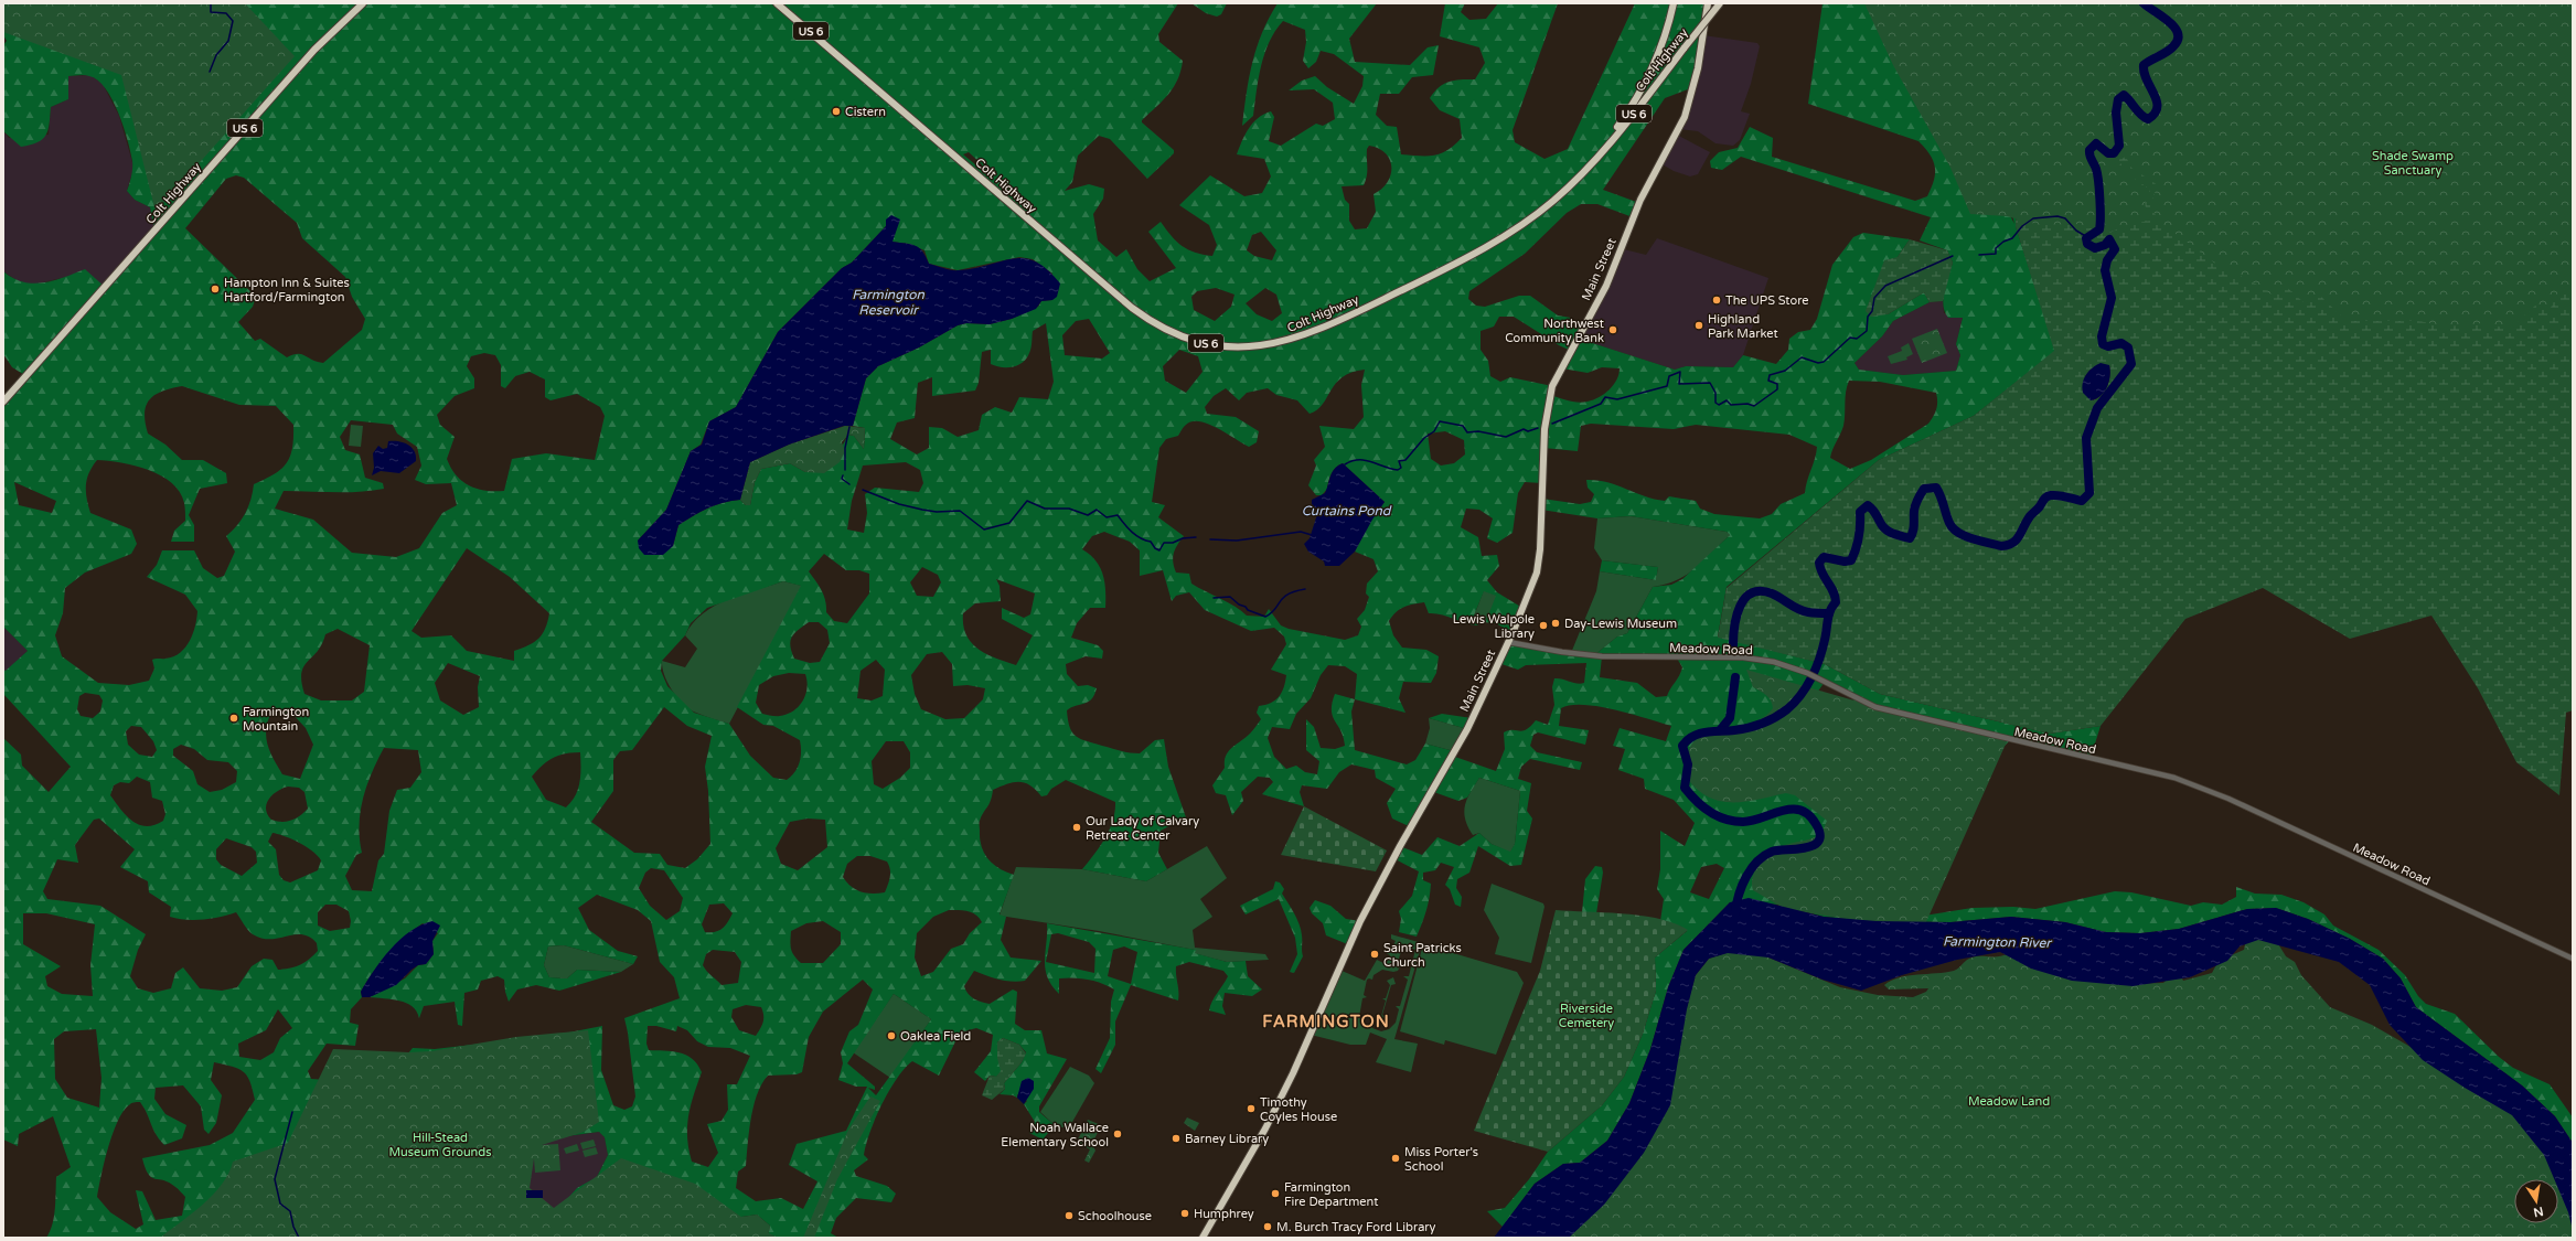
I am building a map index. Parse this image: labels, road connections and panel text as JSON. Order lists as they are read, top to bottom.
{
  "streets": {
    "highway": ["US 6", "Colt Highway", "Main Street"],
    "street": ["Meadow Road"]
  },
  "crossings": [
    ["Main Street", "Meadow Road"]
  ],
  "districts": ["FARMINGTON"],
  "water": ["Farmington Reservoir", "Curtains Pond", "Farmington River"],
  "parks": [
    "Shade Swamp Sanctuary",
    "Riverside Cemetery",
    "Meadow Land",
    "Hill-Stead Museum Grounds"
  ],
  "places": [
    "Cistern",
    "Hampton Inn & Suites Hartford/Farmington",
    "The UPS Store",
    "Highland Park Market",
    "Northwest Community Bank",
    "Day-Lewis Museum",
    "Lewis Walpole Library",
    "Farmington Mountain",
    "Our Lady of Calvary Retreat Center",
    "Saint Patricks Church",
    "Oaklea Field",
    "Timothy Coyles House",
    "Noah Wallace Elementary School",
    "Barney Library",
    "Miss Porter's School",
    "Farmington Fire Department",
    "Humphrey",
    "Schoolhouse",
    "M. Burch Tracy Ford Library"
  ],
  "north": "bottom"
}
